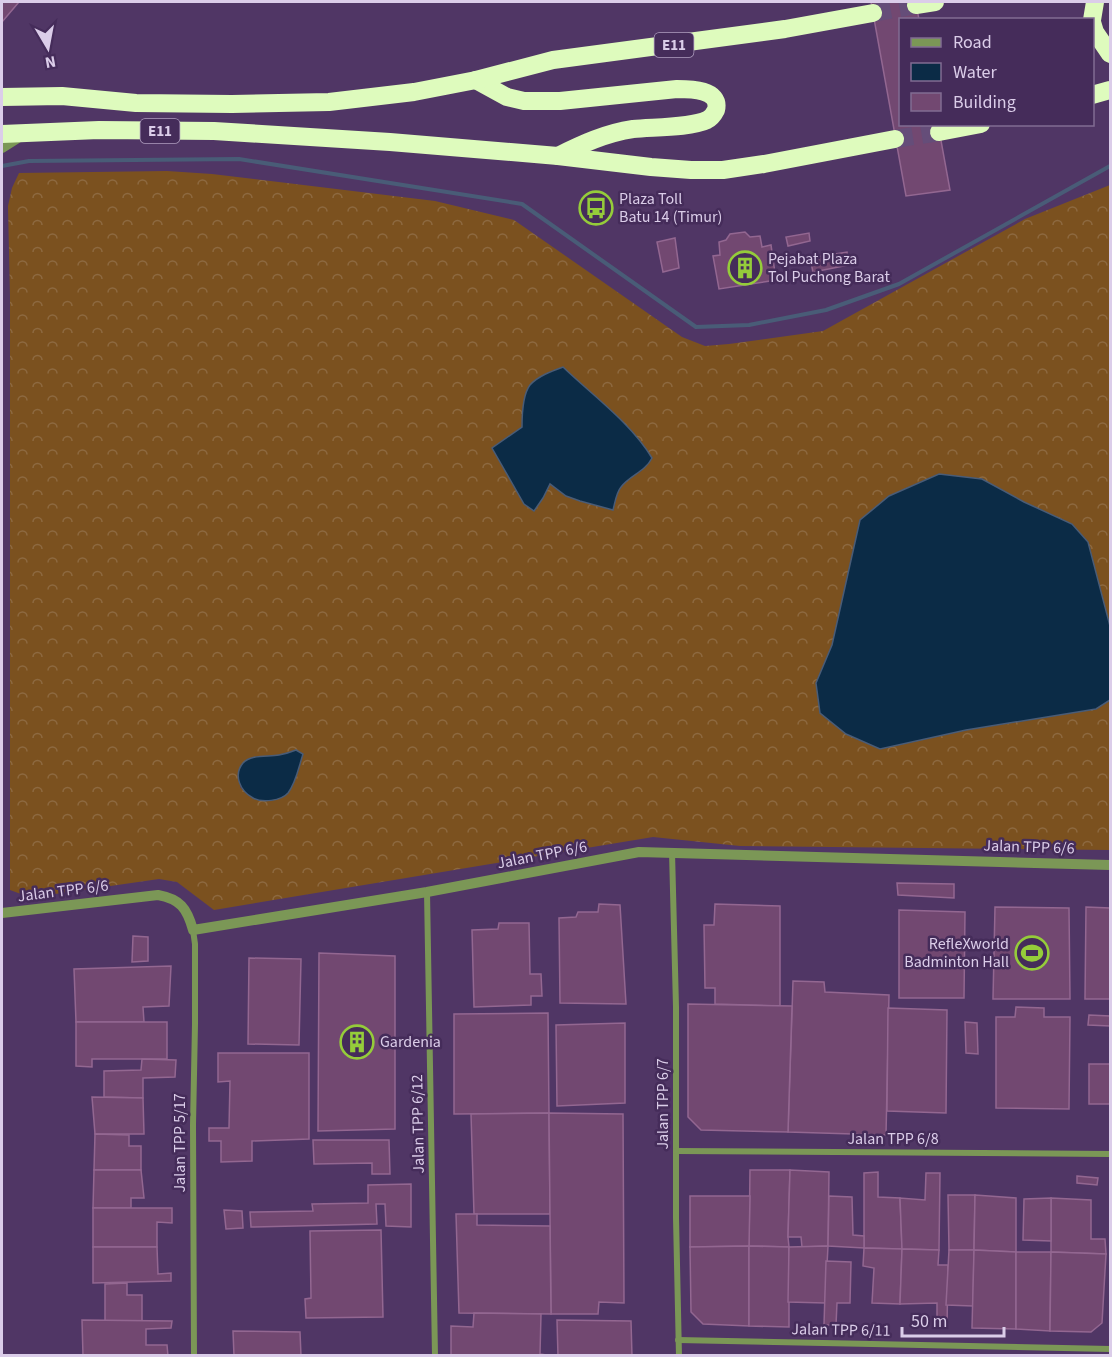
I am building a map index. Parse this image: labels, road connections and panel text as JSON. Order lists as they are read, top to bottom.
{
  "streets": {
    "highway": ["E11"],
    "street": [
      "Jalan TPP 6/6",
      "Jalan TPP 6/7",
      "Jalan TPP 6/12",
      "Jalan TPP 6/8",
      "Jalan TPP 5/17",
      "Jalan TPP 6/11"
    ]
  },
  "crossings": [
    ["Jalan TPP 6/6", "Jalan TPP 6/7"],
    ["Jalan TPP 6/6", "Jalan TPP 6/12"],
    ["Jalan TPP 6/6", "Jalan TPP 5/17"],
    ["Jalan TPP 6/7", "Jalan TPP 6/8"],
    ["Jalan TPP 6/7", "Jalan TPP 6/11"]
  ],
  "places": {
    "bus stop": ["Plaza Toll Batu 14 (Timur)"],
    "building": ["Pejabat Plaza Tol Puchong Barat", "Gardenia"],
    "sports": ["RefleXworld Badminton Hall"]
  },
  "legend": ["Road", "Water", "Building"],
  "scale_bar": "50 m",
  "north": "bottom"
}
